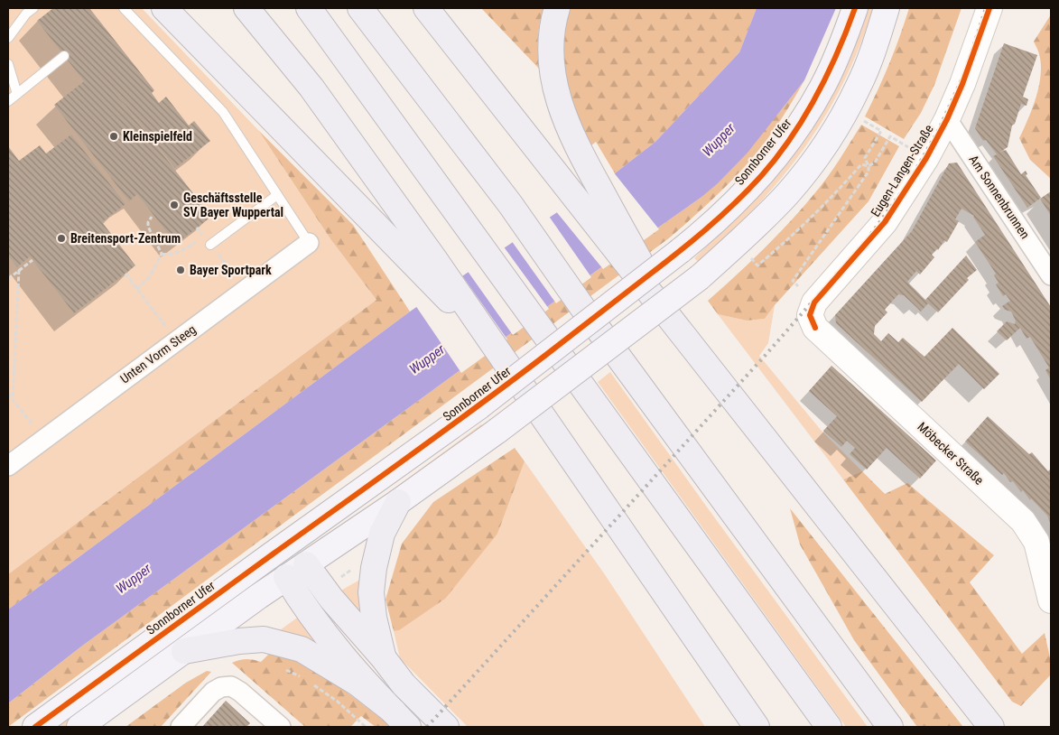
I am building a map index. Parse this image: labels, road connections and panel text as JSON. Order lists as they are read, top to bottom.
{
  "streets": {
    "main road": ["Sonnborner Ufer"],
    "street": [
      "Eugen-Langen-Straße",
      "Am Sonnenbrunnen",
      "Unten Vorm Steeg",
      "Möbecker Straße"
    ]
  },
  "crossings": [
    ["Eugen-Langen-Straße", "Am Sonnenbrunnen"],
    ["Eugen-Langen-Straße", "Möbecker Straße"]
  ],
  "water": ["Wupper"],
  "places": [
    "Kleinspielfeld",
    "Geschäftsstelle SV Bayer Wuppertal",
    "Breitensport-Zentrum",
    "Bayer Sportpark"
  ]
}
